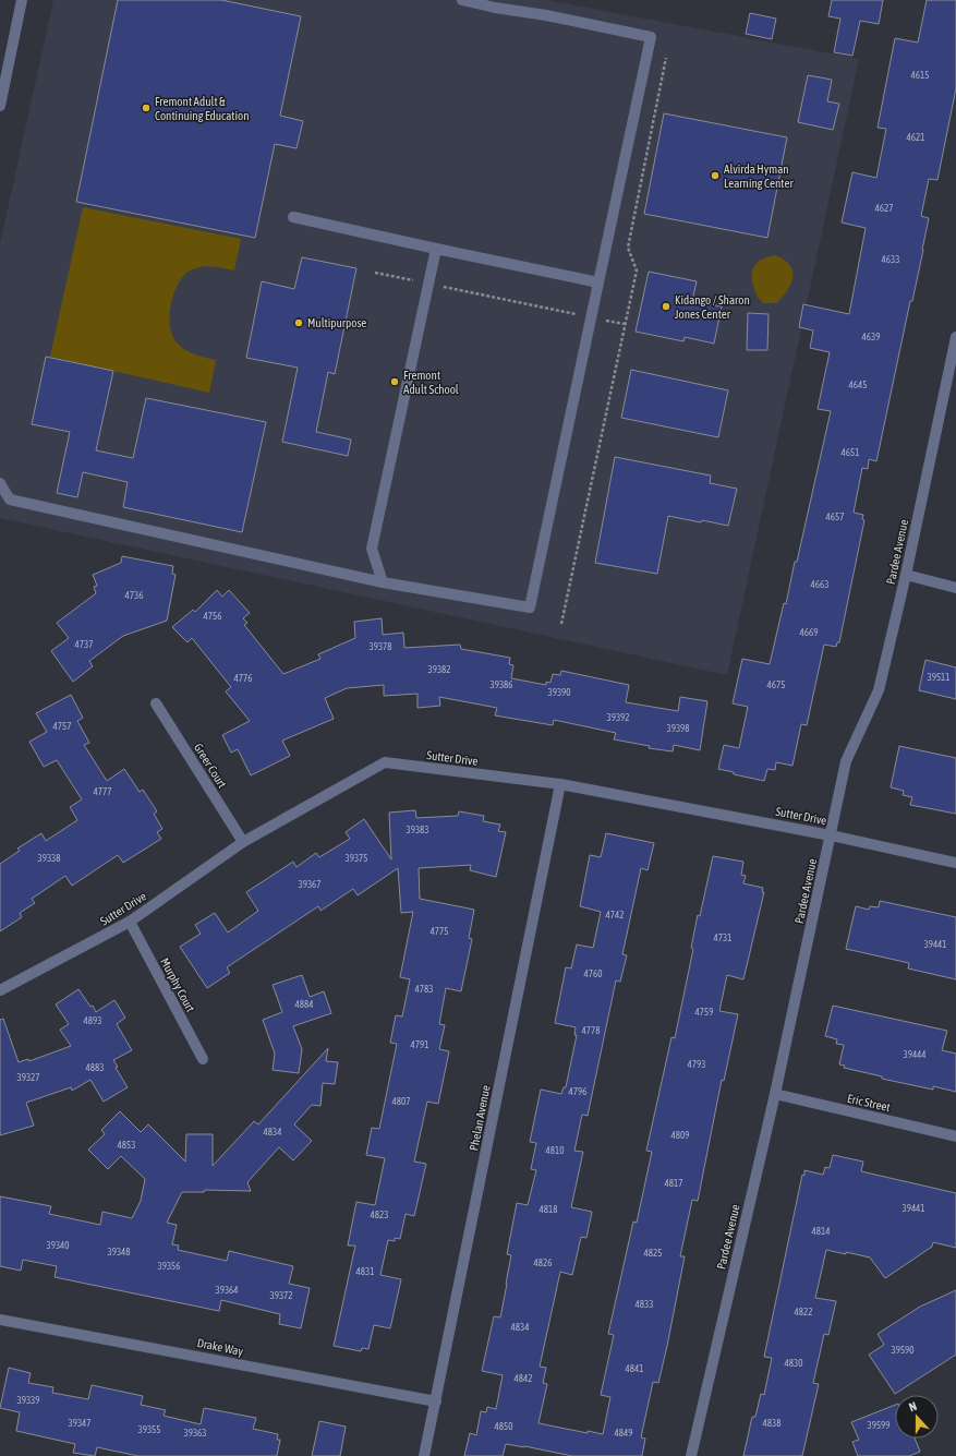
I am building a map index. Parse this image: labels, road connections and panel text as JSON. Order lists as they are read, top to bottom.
{
  "streets": {
    "street": [
      "Pardee Avenue",
      "Sutter Drive",
      "Greer Court",
      "Murphy Court",
      "Eric Street",
      "Phelan Avenue",
      "Drake Way"
    ]
  },
  "crossings": [
    ["Pardee Avenue", "Sutter Drive"],
    ["Pardee Avenue", "Eric Street"],
    ["Sutter Drive", "Greer Court"],
    ["Sutter Drive", "Murphy Court"],
    ["Sutter Drive", "Phelan Avenue"],
    ["Phelan Avenue", "Drake Way"]
  ],
  "places": [
    "Fremont Adult & Continuing Education",
    "Alvirda Hyman Learning Center",
    "Kidango / Sharon Jones Center",
    "Multipurpose",
    "Fremont Adult School"
  ],
  "house_numbers": [
    "4615",
    "4621",
    "4627",
    "4633",
    "4639",
    "4645",
    "4651",
    "4657",
    "4663",
    "4736",
    "4756",
    "4669",
    "4737",
    "39378",
    "39382",
    "39511",
    "4776",
    "39386",
    "4675",
    "39390",
    "39392",
    "4757",
    "39398",
    "4777",
    "39383",
    "39338",
    "39375",
    "39367",
    "4742",
    "4775",
    "4731",
    "39441",
    "4760",
    "4783",
    "4884",
    "4759",
    "4893",
    "4778",
    "4791",
    "39444",
    "4793",
    "4883",
    "39327",
    "4796",
    "4807",
    "4834",
    "4809",
    "4853",
    "4810",
    "4817",
    "39441",
    "4818",
    "4823",
    "4814",
    "39340",
    "39348",
    "4825",
    "4826",
    "39356",
    "4831",
    "39364",
    "39372",
    "4833",
    "4822",
    "4834",
    "39590",
    "4830",
    "4841",
    "4842",
    "39339",
    "39347",
    "4838",
    "39599",
    "4850",
    "39355",
    "39363",
    "4849"
  ],
  "north": "top"
}
